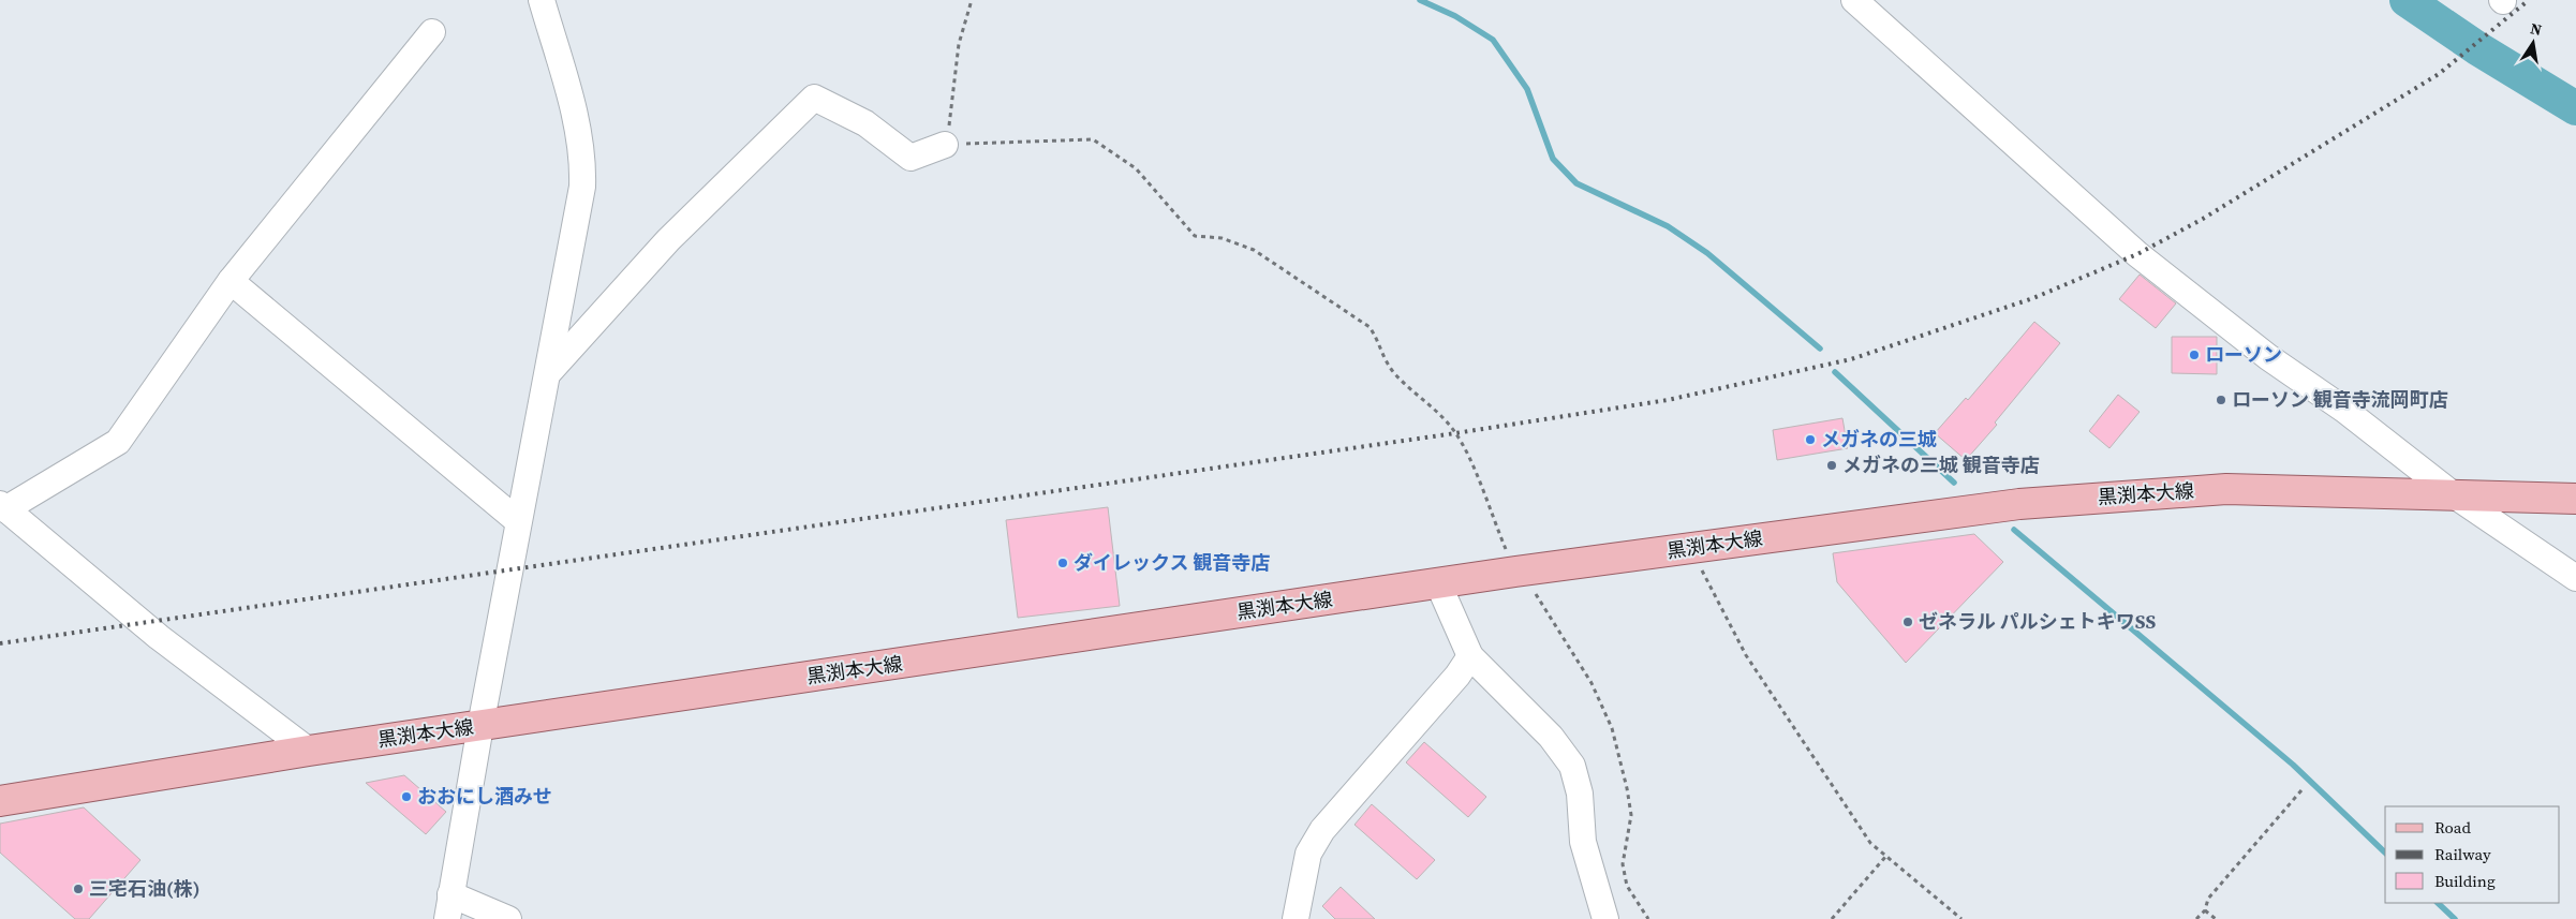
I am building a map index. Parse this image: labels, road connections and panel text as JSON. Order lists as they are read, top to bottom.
{
  "streets": {
    "main road": ["黒渕本大線"]
  },
  "places": [
    "ローソン",
    "ローソン 観音寺流岡町店",
    "メガネの三城",
    "メガネの三城 観音寺店",
    "ダイレックス 観音寺店",
    "ゼネラル パルシェトキワSS",
    "おおにし酒みせ",
    "三宅石油(株)"
  ],
  "legend": ["Road", "Railway", "Building"],
  "north": "top"
}
